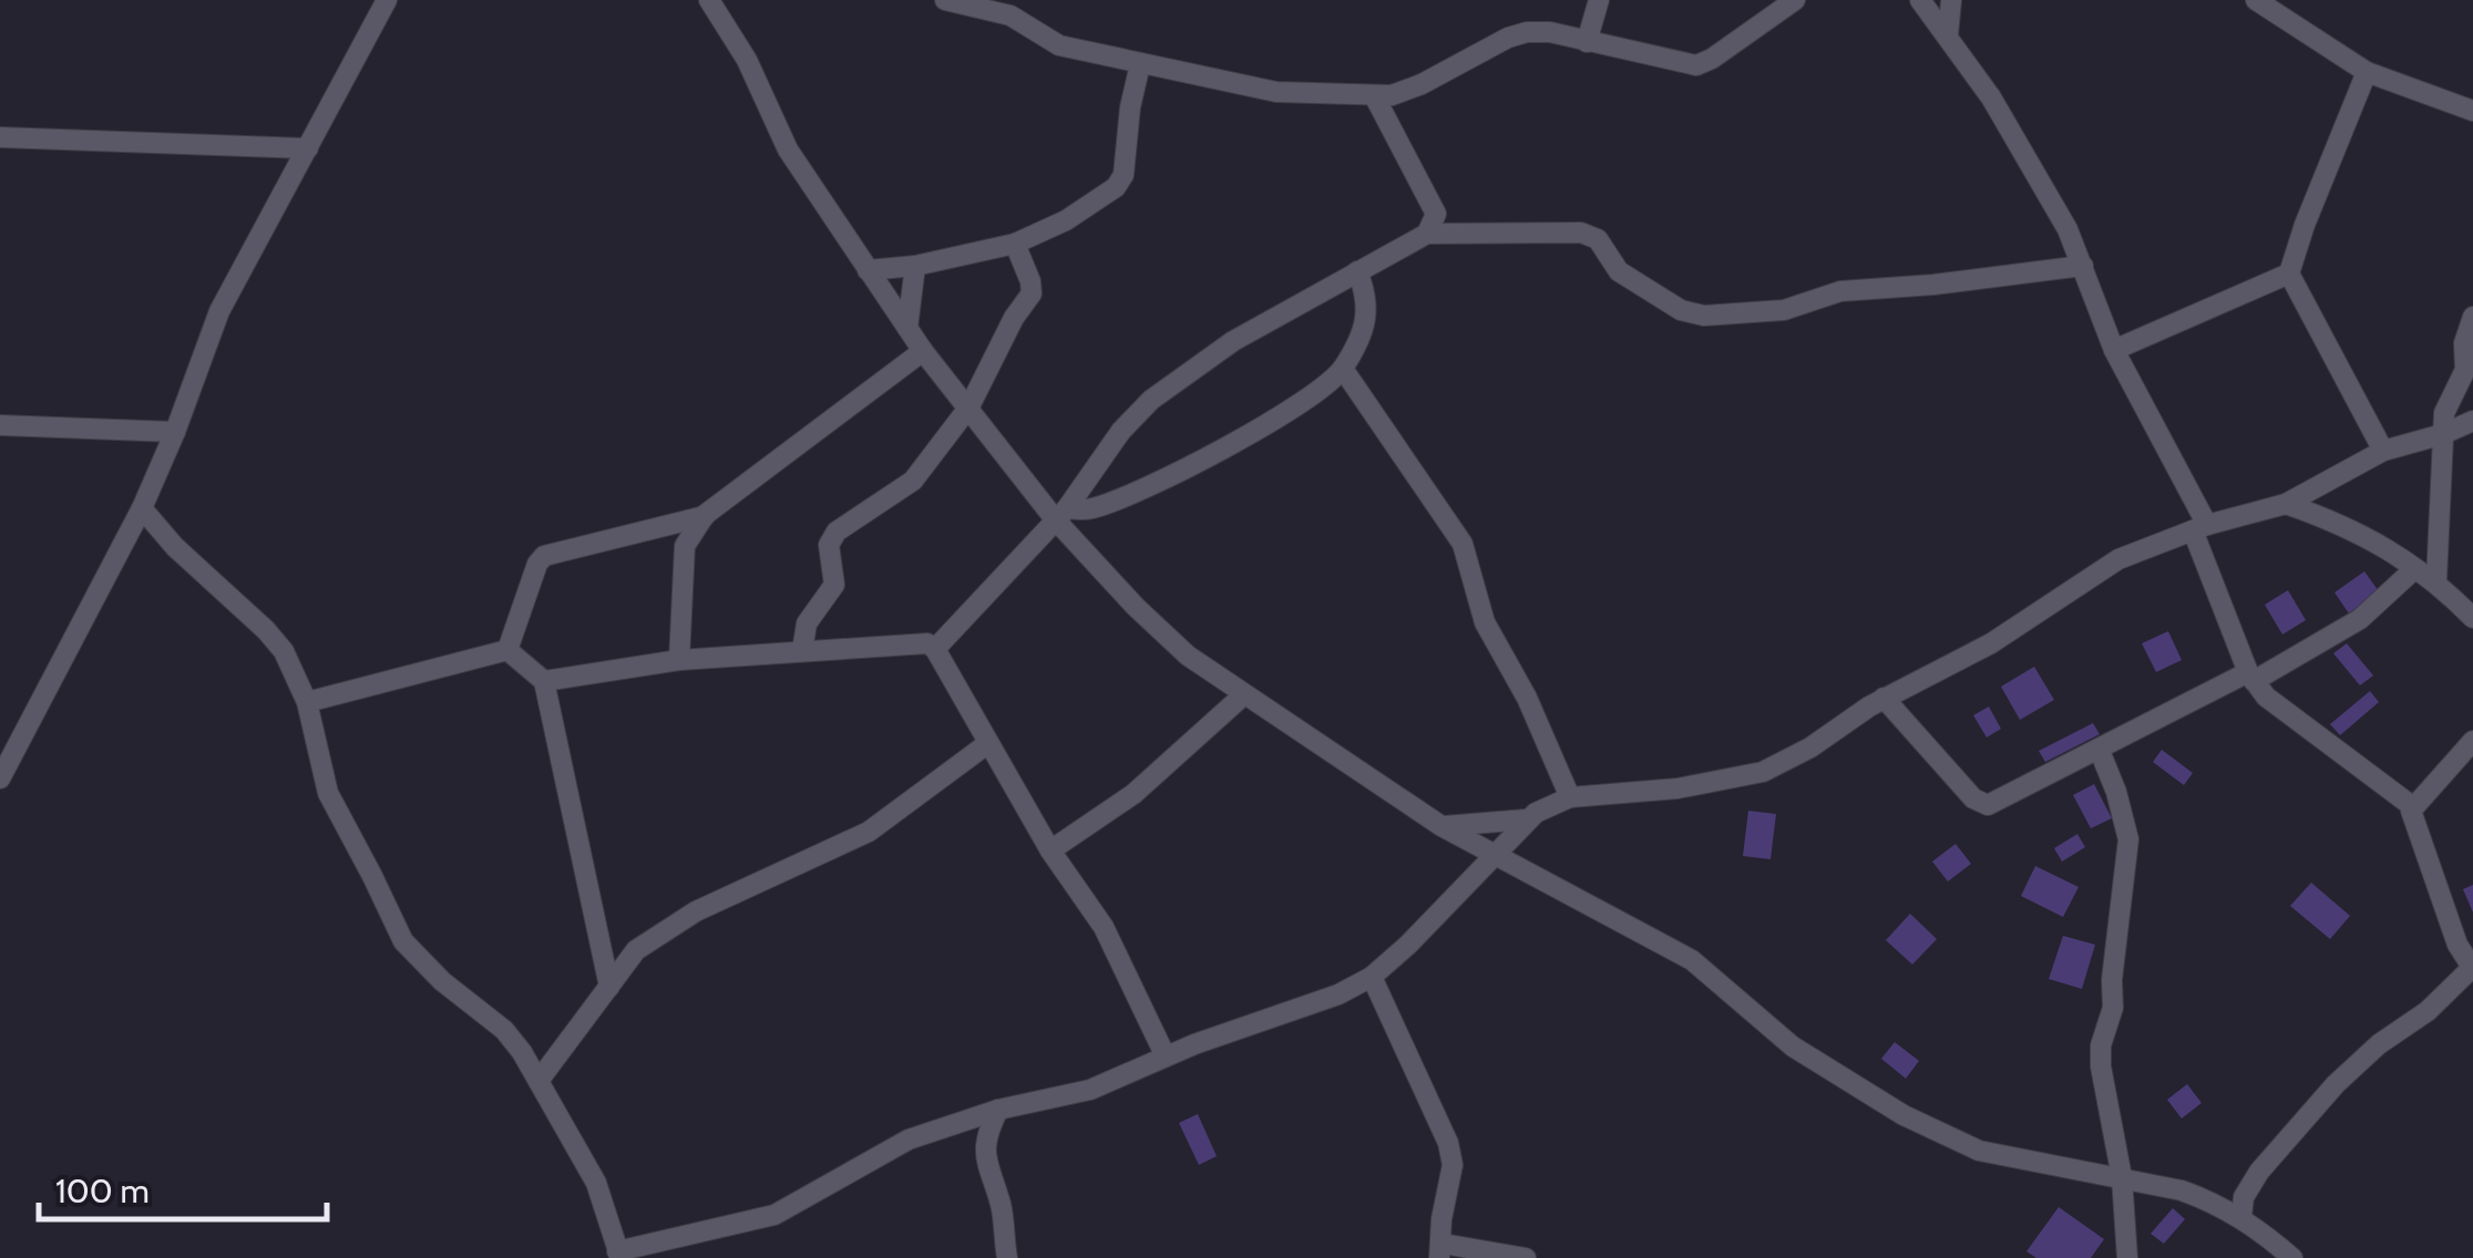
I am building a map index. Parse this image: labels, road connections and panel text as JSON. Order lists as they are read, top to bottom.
{
  "scale_bar": "100 m"
}
